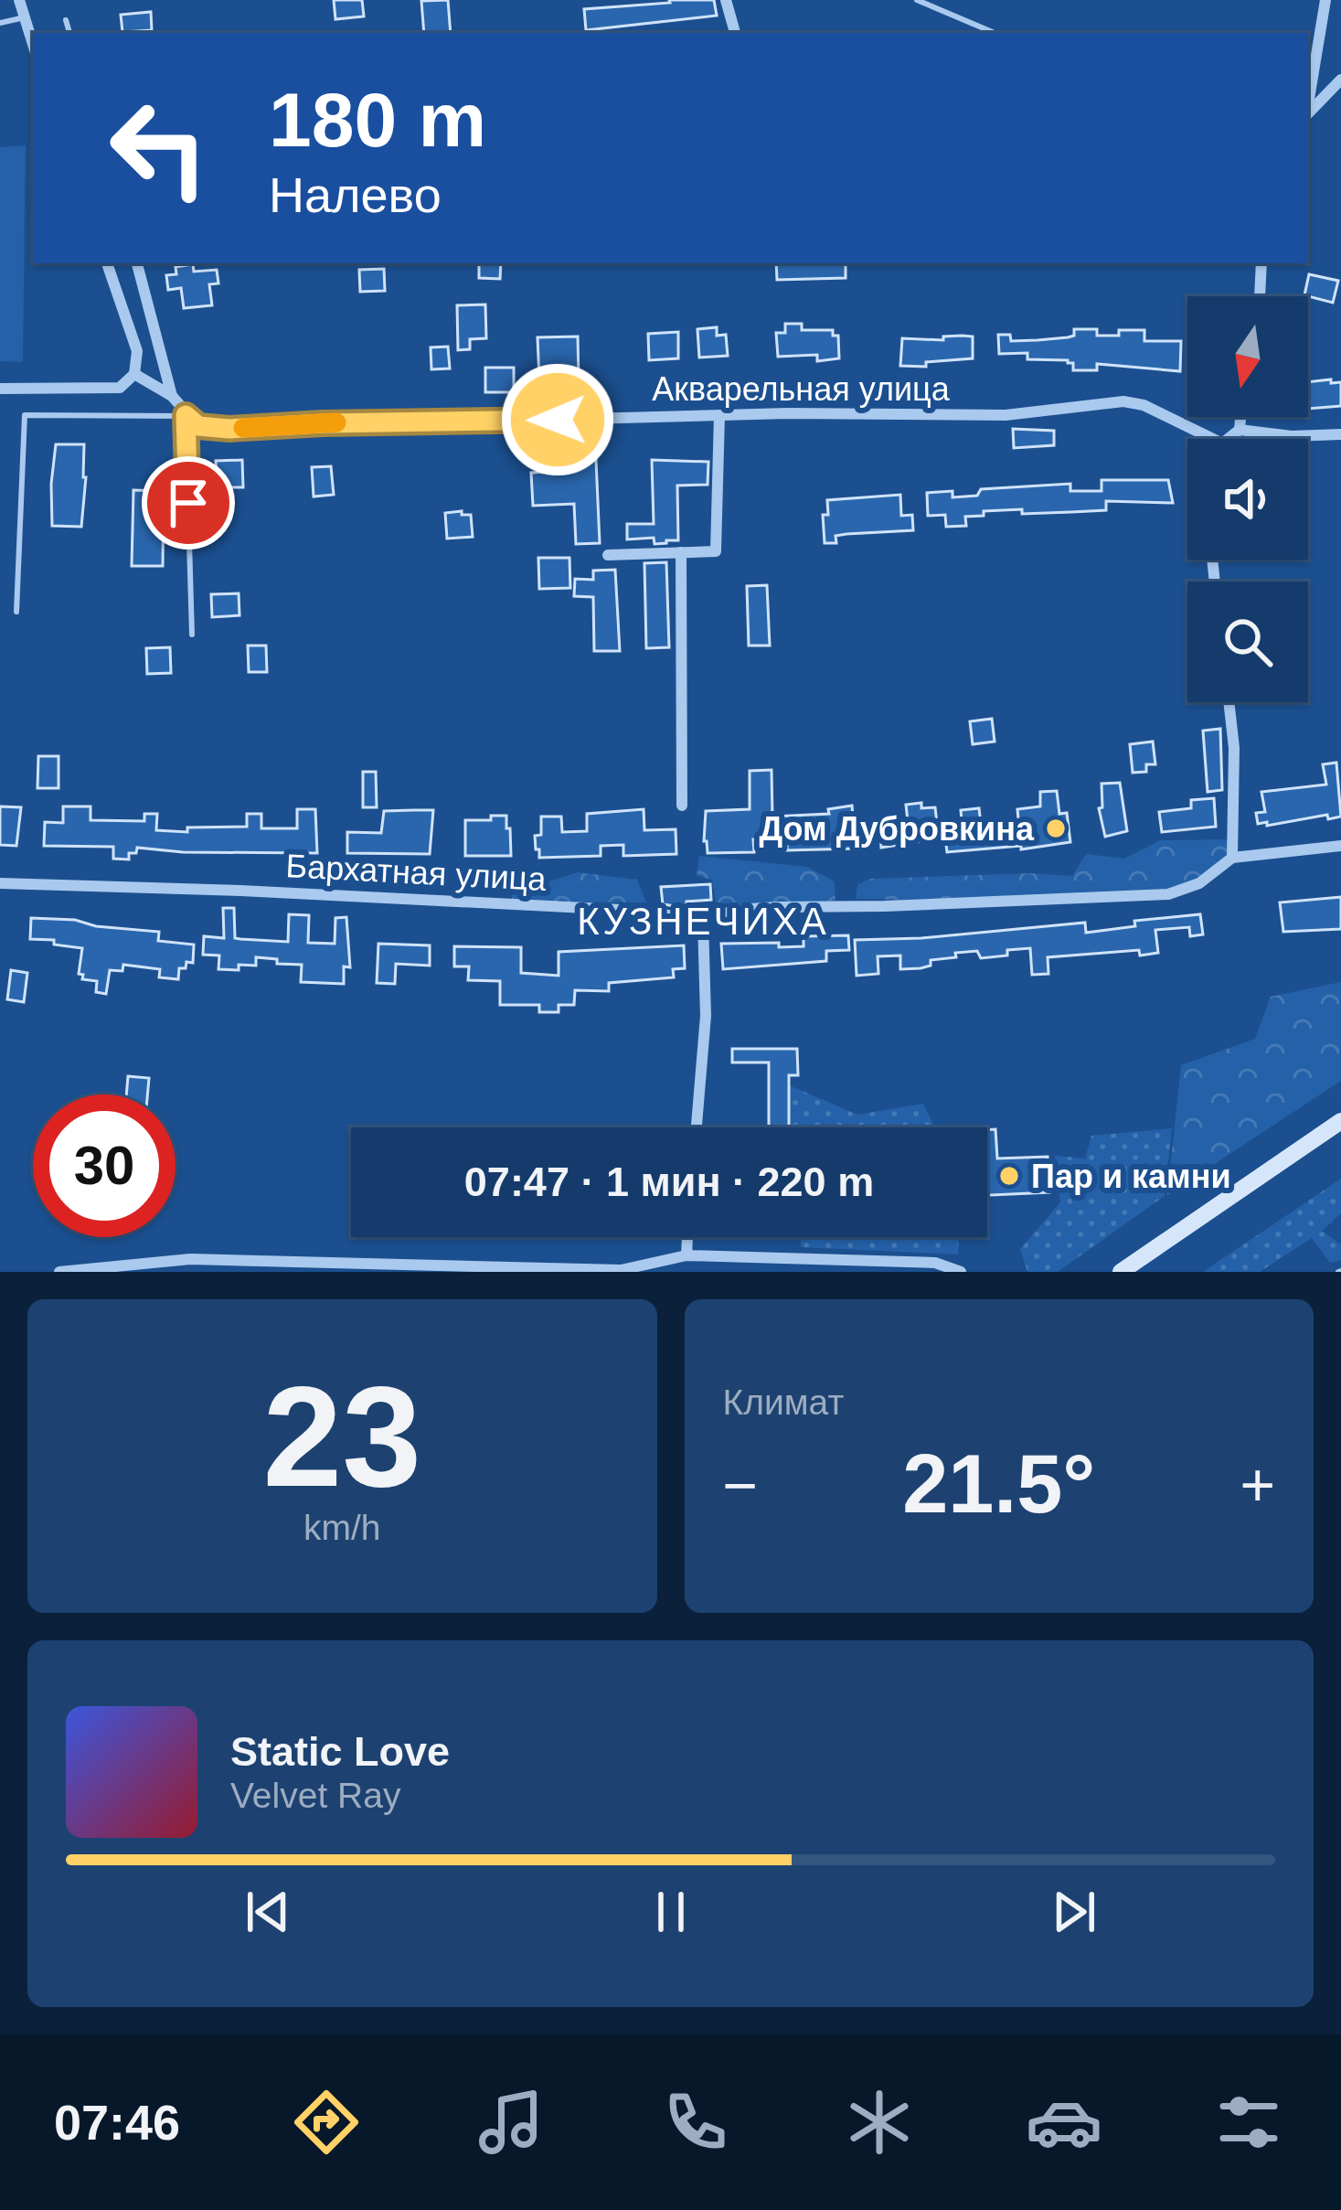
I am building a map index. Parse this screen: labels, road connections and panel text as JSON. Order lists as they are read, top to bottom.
{
  "streets": {
    "street": ["Акварельная улица", "Бархатная улица"]
  },
  "districts": ["КУЗНЕЧИХА"],
  "places": ["Дом Дубровкина", "Пар и камни"],
  "north": "bottom",
  "page": {
    "turn": ["180 m", "Налево"],
    "limit": "30",
    "trip": "07:47 · 1 мин · 220 m",
    "tile": [
      ["23", "km/h"],
      "Климат"
    ],
    "heat": ["−", "21.5°", "+"],
    "song": ["Static Love", "Velvet Ray"],
    "tabs": "07:46"
  }
}
